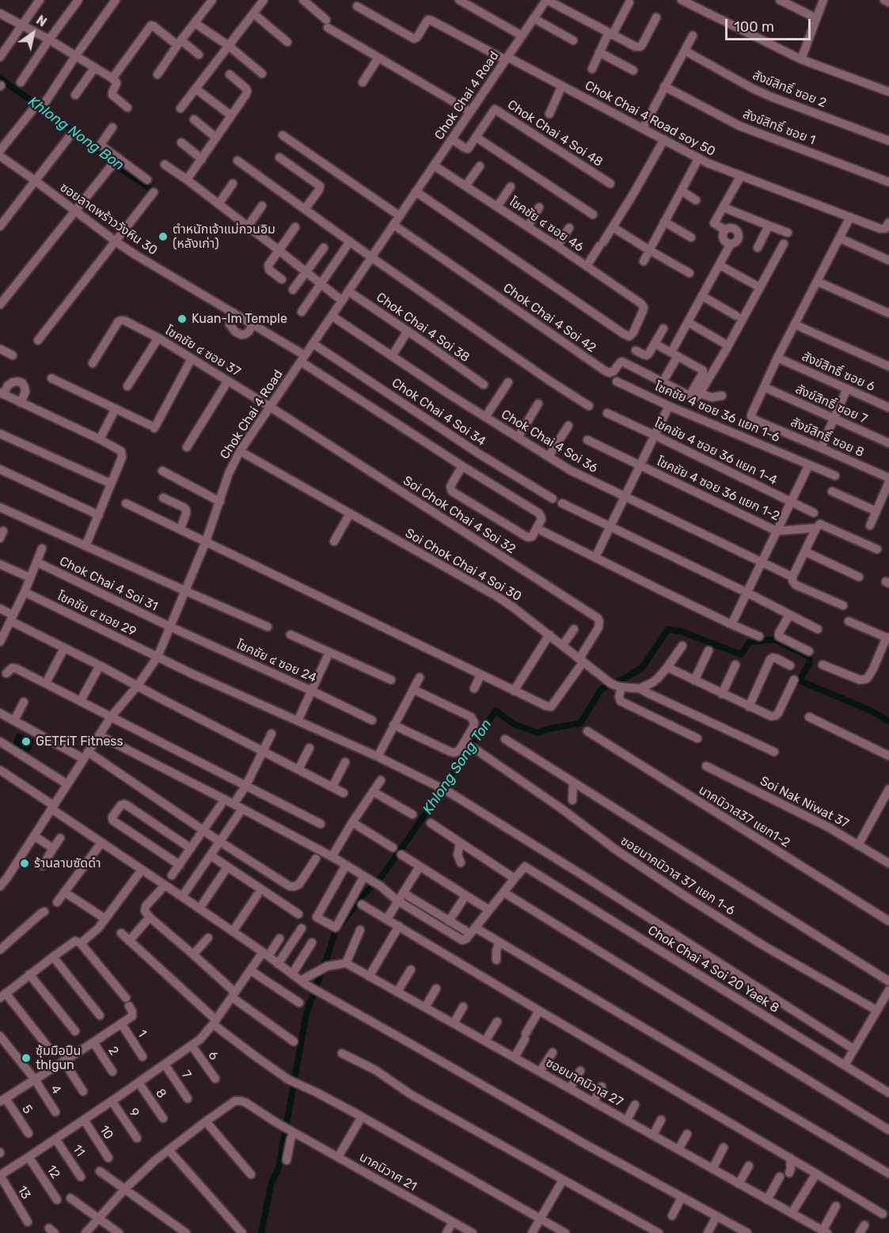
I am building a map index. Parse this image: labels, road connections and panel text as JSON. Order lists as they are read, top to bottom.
{
  "streets": {
    "street": [
      "สังข์สิทธิ์ ซอย 2",
      "Chok Chai 4 Road",
      "Chok Chai 4 Road soy 50",
      "สังข์สิทธิ์ ซอย 1",
      "Chok Chai 4 Soi 48",
      "ซอยลาดพร้าววังหิน 30",
      "โชคชัย ๔ ซอย 46",
      "Chok Chai 4 Soi 42",
      "Chok Chai 4 Soi 38",
      "โชคชัย ๔ ซอย 37",
      "สังข์สิทธิ์ ซอย 6",
      "สังข์สิทธิ์ ซอย 7",
      "Chok Chai 4 Soi 34",
      "โชคชัย 4 ซอย 36 แยก 1-6",
      "สังข์สิทธิ์ ซอย 8",
      "Chok Chai 4 Soi 36",
      "โชคชัย 4 ซอย 36 แยก 1-4",
      "โชคชัย 4 ซอย 36 แยก 1-2",
      "Soi Chok Chai 4 Soi 32",
      "Soi Chok Chai 4 Soi 30",
      "Chok Chai 4 Soi 31",
      "โชคชัย ๔ ซอย 29",
      "โชคชัย ๔ ซอย 24",
      "Soi Nak Niwat 37",
      "นาคนิวาส37 แยก1-2",
      "ซอยนาคนิวาส 37 แยก 1-6",
      "Chok Chai 4 Soi 20 Yaek 8",
      "1",
      "2",
      "6",
      "7",
      "ซอยนาคนิวาส 27",
      "4",
      "8",
      "5",
      "9",
      "10",
      "11",
      "12",
      "นาคนิวาศ 21",
      "13"
    ]
  },
  "crossings": [
    ["Chok Chai 4 Road", "Chok Chai 4 Road soy 50"],
    ["Chok Chai 4 Road", "Chok Chai 4 Soi 48"],
    ["Chok Chai 4 Road", "ซอยลาดพร้าววังหิน 30"],
    ["Chok Chai 4 Road", "โชคชัย ๔ ซอย 46"],
    ["Chok Chai 4 Road", "Chok Chai 4 Soi 42"],
    ["Chok Chai 4 Road", "Chok Chai 4 Soi 38"],
    ["Chok Chai 4 Road", "โชคชัย ๔ ซอย 37"],
    ["Chok Chai 4 Road", "Chok Chai 4 Soi 34"],
    ["Chok Chai 4 Road", "Chok Chai 4 Soi 36"],
    ["Chok Chai 4 Road", "Soi Chok Chai 4 Soi 32"],
    ["Chok Chai 4 Road", "Soi Chok Chai 4 Soi 30"],
    ["Chok Chai 4 Road", "Chok Chai 4 Soi 31"],
    ["Chok Chai 4 Road", "โชคชัย ๔ ซอย 29"],
    ["Chok Chai 4 Road", "โชคชัย ๔ ซอย 24"],
    ["โชคชัย ๔ ซอย 37", "Soi Chok Chai 4 Soi 32"],
    ["สังข์สิทธิ์ ซอย 7", "สังข์สิทธิ์ ซอย 8"],
    ["โชคชัย 4 ซอย 36 แยก 1-6", "โชคชัย 4 ซอย 36 แยก 1-2"],
    ["Chok Chai 4 Soi 36", "โชคชัย 4 ซอย 36 แยก 1-2"],
    ["โชคชัย 4 ซอย 36 แยก 1-4", "โชคชัย 4 ซอย 36 แยก 1-2"],
    ["Soi Chok Chai 4 Soi 32", "Soi Chok Chai 4 Soi 30"],
    ["Chok Chai 4 Soi 31", "โชคชัย ๔ ซอย 24"]
  ],
  "water": ["Khlong Nong Bon", "Khlong Song Ton"],
  "places": [
    "ตำหนักเจ้าแม่กวนอิม (หลังเก่า)",
    "Kuan-Im Temple",
    "GETFiT Fitness",
    "ร้านลาบซัดดำ",
    "ซุ้มมือปืน thlgun"
  ],
  "scale_bar": "100 m",
  "north": "top right"
}
